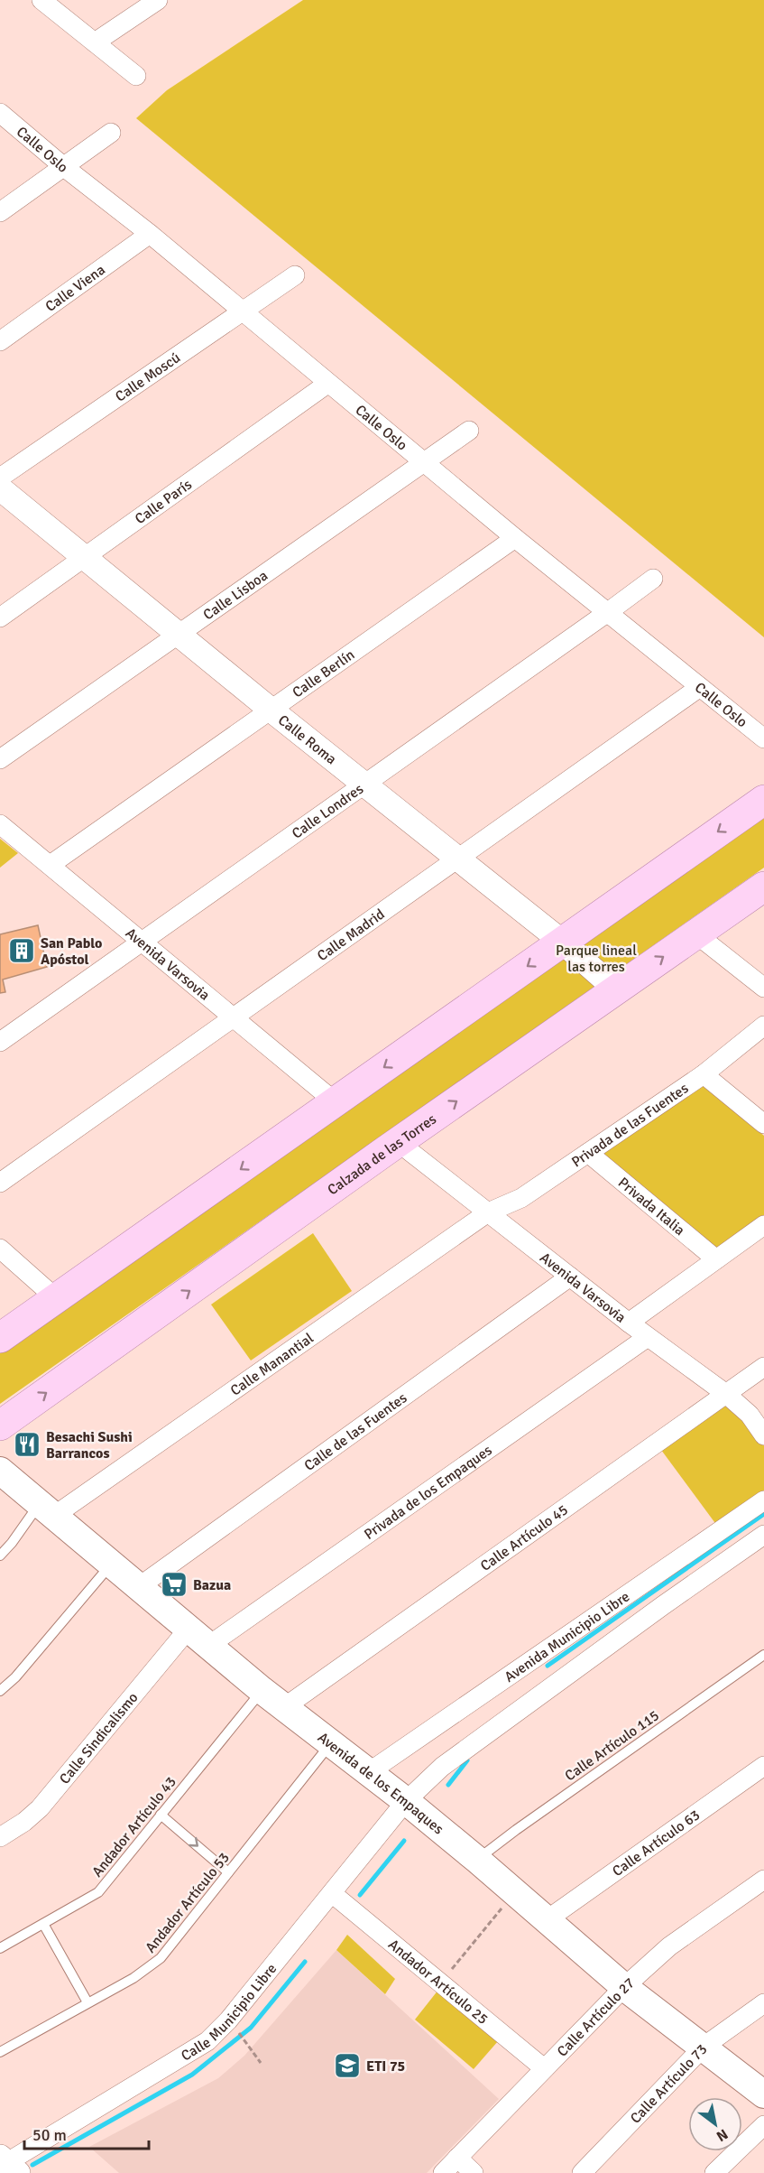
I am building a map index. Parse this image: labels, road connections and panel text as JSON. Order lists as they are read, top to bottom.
{
  "streets": {
    "main road": ["Calzada de las Torres", "Avenida de los Empaques"],
    "street": [
      "Calle Oslo",
      "Calle Viena",
      "Calle Moscú",
      "Calle París",
      "Calle Lisboa",
      "Calle Berlín",
      "Calle Roma",
      "Calle Londres",
      "Calle Madrid",
      "Avenida Varsovia",
      "Privada de las Fuentes",
      "Privada Italia",
      "Calle Manantial",
      "Calle de las Fuentes",
      "Privada de los Empaques",
      "Calle Artículo 45",
      "Avenida Municipio Libre",
      "Calle Sindicalismo",
      "Calle Artículo 63",
      "Andador Artículo 25",
      "Calle Municipio Libre",
      "Calle Artículo 27",
      "Calle Artículo 73"
    ],
    "lane": ["Calle Artículo 115", "Andador Artículo 43", "Andador Artículo 53"]
  },
  "crossings": [
    ["Calle Oslo", "Calle Viena"],
    ["Calle Oslo", "Calle Moscú"],
    ["Calle Oslo", "Calle París"],
    ["Calle Oslo", "Calle Lisboa"],
    ["Calle Oslo", "Calle Berlín"],
    ["Calle Oslo", "Calle Londres"],
    ["Calle Oslo", "Calle Madrid"],
    ["Calle París", "Calle Roma"],
    ["Calle Lisboa", "Calle Roma"],
    ["Calle Berlín", "Calle Roma"],
    ["Calle Berlín", "Avenida Varsovia"],
    ["Calle Roma", "Calle Londres"],
    ["Calle Roma", "Calle Madrid"],
    ["Calle Roma", "Calzada de las Torres"],
    ["Calle Londres", "Avenida Varsovia"],
    ["Calle Madrid", "Avenida Varsovia"],
    ["Avenida Varsovia", "Privada de las Fuentes"],
    ["Avenida Varsovia", "Calzada de las Torres"],
    ["Avenida Varsovia", "Calle Manantial"],
    ["Avenida Varsovia", "Calle de las Fuentes"],
    ["Avenida Varsovia", "Privada de los Empaques"],
    ["Avenida Varsovia", "Calle Artículo 45"],
    ["Privada de las Fuentes", "Privada Italia"],
    ["Privada de las Fuentes", "Calle Manantial"],
    ["Calle Manantial", "Avenida de los Empaques"],
    ["Calle de las Fuentes", "Avenida de los Empaques"],
    ["Privada de los Empaques", "Calle Sindicalismo"],
    ["Privada de los Empaques", "Avenida de los Empaques"],
    ["Calle Artículo 45", "Avenida de los Empaques"],
    ["Avenida Municipio Libre", "Avenida de los Empaques"],
    ["Avenida Municipio Libre", "Calle Municipio Libre"],
    ["Calle Sindicalismo", "Avenida de los Empaques"],
    ["Calle Artículo 115", "Avenida de los Empaques"],
    ["Avenida de los Empaques", "Andador Artículo 43"],
    ["Avenida de los Empaques", "Calle Artículo 63"],
    ["Avenida de los Empaques", "Andador Artículo 53"],
    ["Avenida de los Empaques", "Calle Municipio Libre"],
    ["Avenida de los Empaques", "Calle Artículo 27"],
    ["Avenida de los Empaques", "Calle Artículo 73"],
    ["Andador Artículo 25", "Calle Municipio Libre"],
    ["Andador Artículo 25", "Calle Artículo 27"]
  ],
  "parks": ["Parque lineal las torres"],
  "places": {
    "building": ["San Pablo Apóstol"],
    "restaurant": ["Besachi Sushi Barrancos"],
    "supermarket": ["Bazua"],
    "school or university": ["ETI 75"]
  },
  "scale_bar": "50 m",
  "north": "bottom right"
}
